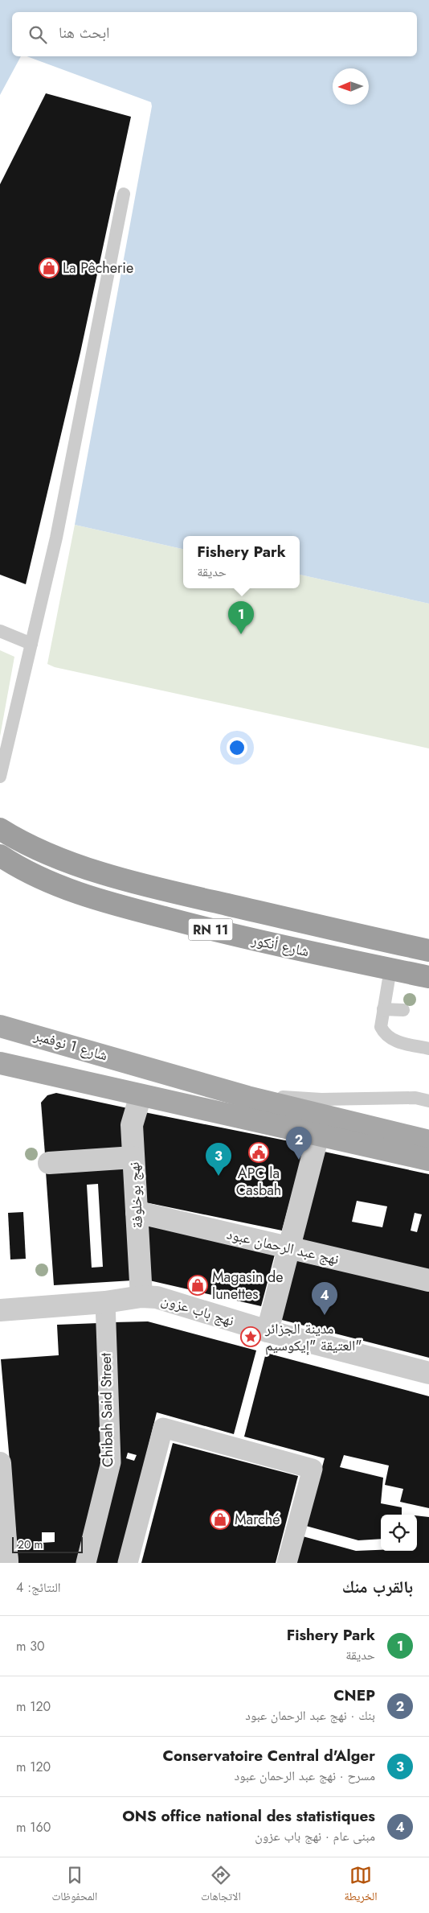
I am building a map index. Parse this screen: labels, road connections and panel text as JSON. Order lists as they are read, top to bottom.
{
  "streets": {
    "highway": ["RN 11", "شارع أنكور"],
    "main road": ["شارع 1 نوفمبر"],
    "street": [
      "نهج بوخلوفة",
      "نهج عبد الرحمان عبود",
      "نهج باب عزون",
      "Chibah Said Street"
    ]
  },
  "crossings": [
    ["نهج بوخلوفة", "نهج عبد الرحمان عبود"],
    ["نهج بوخلوفة", "نهج باب عزون"],
    ["نهج باب عزون", "Chibah Said Street"]
  ],
  "places": {
    "shop": ["La Pêcherie", "Magasin de lunettes", "Marché"],
    "public building": ["APC la Casbah"],
    "place": ["مدينة الجزائر العتيقة \"إيكوسيم\""]
  },
  "scale_bar": "20 m",
  "north": "left",
  "page": {
    "search": "ابحث هنا",
    "popup": ["Fishery Park", "حديقة"],
    "pins": [
      "1",
      "2",
      "3",
      "4"
    ],
    "scale": "20 m",
    "heading": ["بالقرب منك", "النتائج: 4"],
    "list": [
      {
        "mark": "1",
        "name": "Fishery Park",
        "note": "حديقة",
        "value": "30 m"
      },
      {
        "mark": "2",
        "name": "CNEP",
        "note": "بنك · نهج عبد الرحمان عبود",
        "value": "120 m"
      },
      {
        "mark": "3",
        "name": "Conservatoire Central d'Alger",
        "note": "مسرح · نهج عبد الرحمان عبود",
        "value": "120 m"
      },
      {
        "mark": "4",
        "name": "ONS office national des statistiques",
        "note": "مبنى عام · نهج باب عزون",
        "value": "160 m"
      }
    ],
    "nav": ["الخريطة", "الاتجاهات", "المحفوظات"]
  }
}
